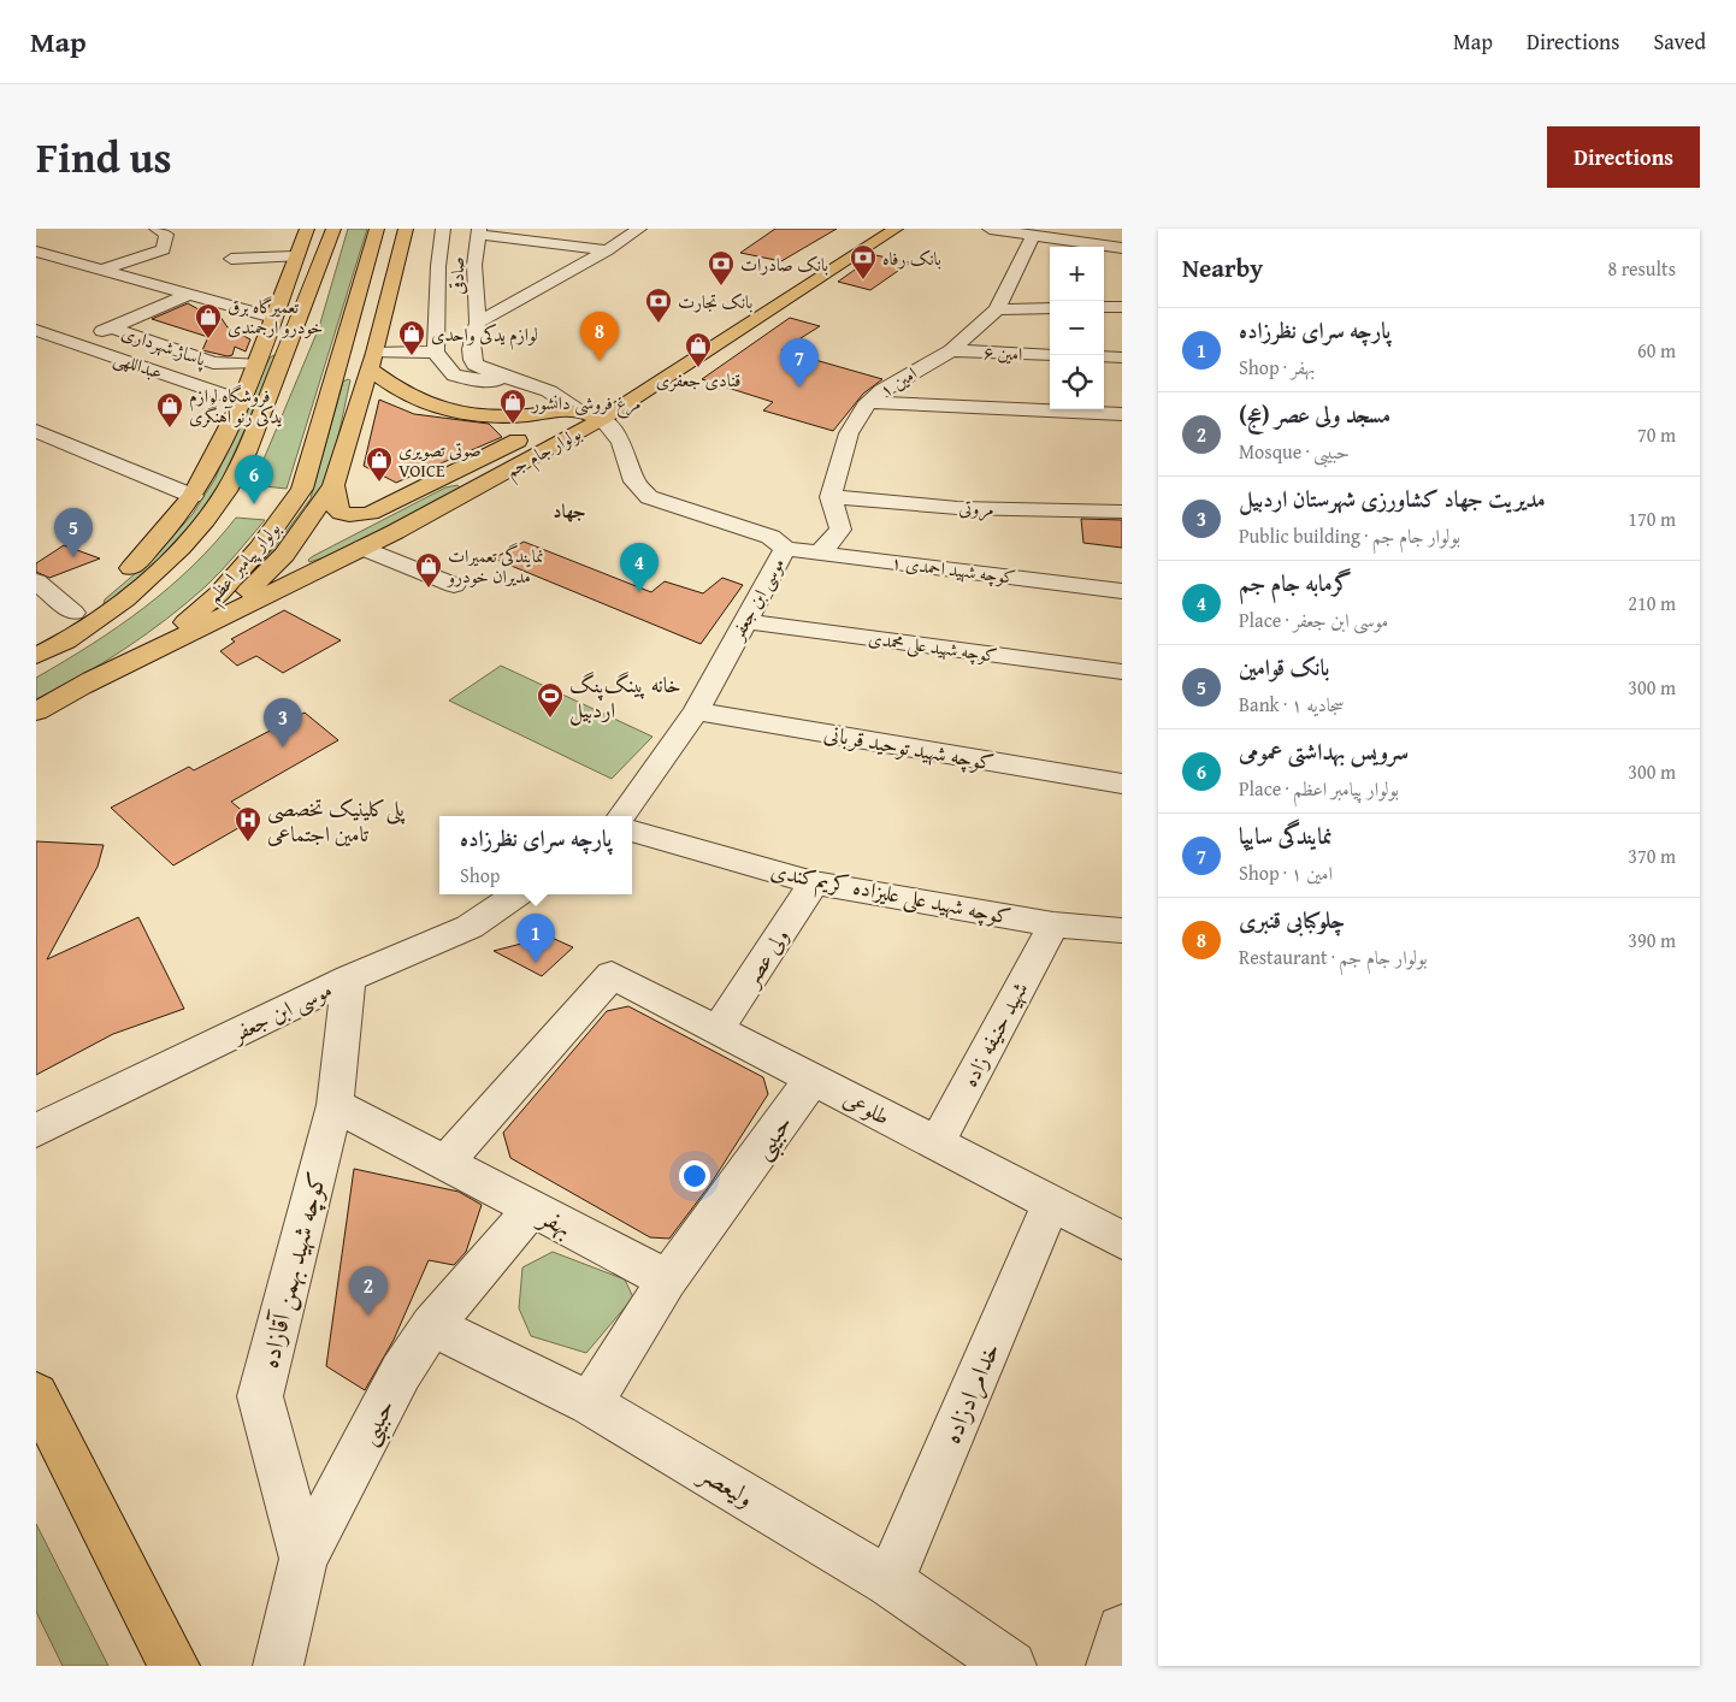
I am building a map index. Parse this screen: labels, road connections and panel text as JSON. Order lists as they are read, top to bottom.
{
  "streets": {
    "main road": ["بولوار جام جم", "بولوار پیامبر اعظم"],
    "street": [
      "صادقی",
      "پاساژ شهرداری",
      "امین ۶",
      "عبداللهی",
      "امین ۱",
      "مروتی",
      "کوچه شهید احمدی ۱",
      "موسی ابن جعفر",
      "کوچه شهید علی محمدی",
      "کوچه شهید توحید قربانی",
      "کوچه شهید علی علیزاده کریم‌کندی",
      "ولی عصر",
      "شهید حنیفه زاده",
      "طلوعی",
      "حبیبی",
      "بهفر",
      "کوچه شهید بهمن آقازاده",
      "خدامرادزاده",
      "ولیعصر"
    ]
  },
  "crossings": [
    ["امین ۶", "امین ۱"],
    ["امین ۱", "مروتی"],
    ["بولوار جام جم", "بولوار پیامبر اعظم"],
    ["بولوار جام جم", "موسی ابن جعفر"],
    ["کوچه شهید احمدی ۱", "موسی ابن جعفر"],
    ["موسی ابن جعفر", "کوچه شهید علی محمدی"],
    ["موسی ابن جعفر", "کوچه شهید توحید قربانی"],
    ["موسی ابن جعفر", "کوچه شهید بهمن آقازاده"],
    ["کوچه شهید علی علیزاده کریم‌کندی", "ولی عصر"],
    ["کوچه شهید علی علیزاده کریم‌کندی", "شهید حنیفه زاده"],
    ["ولی عصر", "طلوعی"],
    ["شهید حنیفه زاده", "طلوعی"],
    ["طلوعی", "حبیبی"],
    ["طلوعی", "بهفر"],
    ["طلوعی", "خدامرادزاده"],
    ["حبیبی", "بهفر"],
    ["حبیبی", "کوچه شهید بهمن آقازاده"],
    ["حبیبی", "ولیعصر"],
    ["بهفر", "کوچه شهید بهمن آقازاده"],
    ["خدامرادزاده", "ولیعصر"]
  ],
  "districts": ["جهاد"],
  "places": {
    "bank": ["بانک رفاه", "بانک صادرات", "بانک تجارت"],
    "shop": [
      "تعمیرگاه برق خودرو ارجمندی",
      "لوازم یدکی واحدی",
      "قنادی جعفری",
      "مرغ فروشی دانشور",
      "فروشگاه لوازم یدکی رنو آهنگری",
      "صوتی تصویری VOICE",
      "نمایندگی تعمیرات مدیران خودرو"
    ],
    "sports": ["خانه پینگ‌پنگ اردبیل"],
    "hospital": ["پلی‌کلینیک تخصصی تامین اجتماعی"]
  },
  "page": {
    "header": "Map",
    "nav": ["Map", "Directions", "Saved"],
    "title": "Find us",
    "buttons": "Directions",
    "heading": ["Nearby", "8 results"],
    "map_buttons": ["+", "−"],
    "list": [
      {
        "mark": "1",
        "name": "پارچه‌ سرای نظرزاده",
        "note": "Shop · بهفر",
        "value": "60 m"
      },
      {
        "mark": "2",
        "name": "مسجد ولی عصر (عج)",
        "note": "Mosque · حبیبی",
        "value": "70 m"
      },
      {
        "mark": "3",
        "name": "مدیریت جهاد کشاورزی شهرستان اردبیل",
        "note": "Public building · بولوار جام جم",
        "value": "170 m"
      },
      {
        "mark": "4",
        "name": "گرمابه جام جم",
        "note": "Place · موسی ابن جعفر",
        "value": "210 m"
      },
      {
        "mark": "5",
        "name": "بانک قوامین",
        "note": "Bank · سجادیه ۱",
        "value": "300 m"
      },
      {
        "mark": "6",
        "name": "سرویس بهداشتی عمومی",
        "note": "Place · بولوار پیامبر اعظم",
        "value": "300 m"
      },
      {
        "mark": "7",
        "name": "نمایندگی سایپا",
        "note": "Shop · امین ۱",
        "value": "370 m"
      },
      {
        "mark": "8",
        "name": "چلوکبابی قنبری",
        "note": "Restaurant · بولوار جام جم",
        "value": "390 m"
      }
    ],
    "pins": [
      "8",
      "7",
      "6",
      "5",
      "4",
      "3",
      "1",
      "2"
    ],
    "popup": ["پارچه‌ سرای نظرزاده", "Shop"]
  }
}
